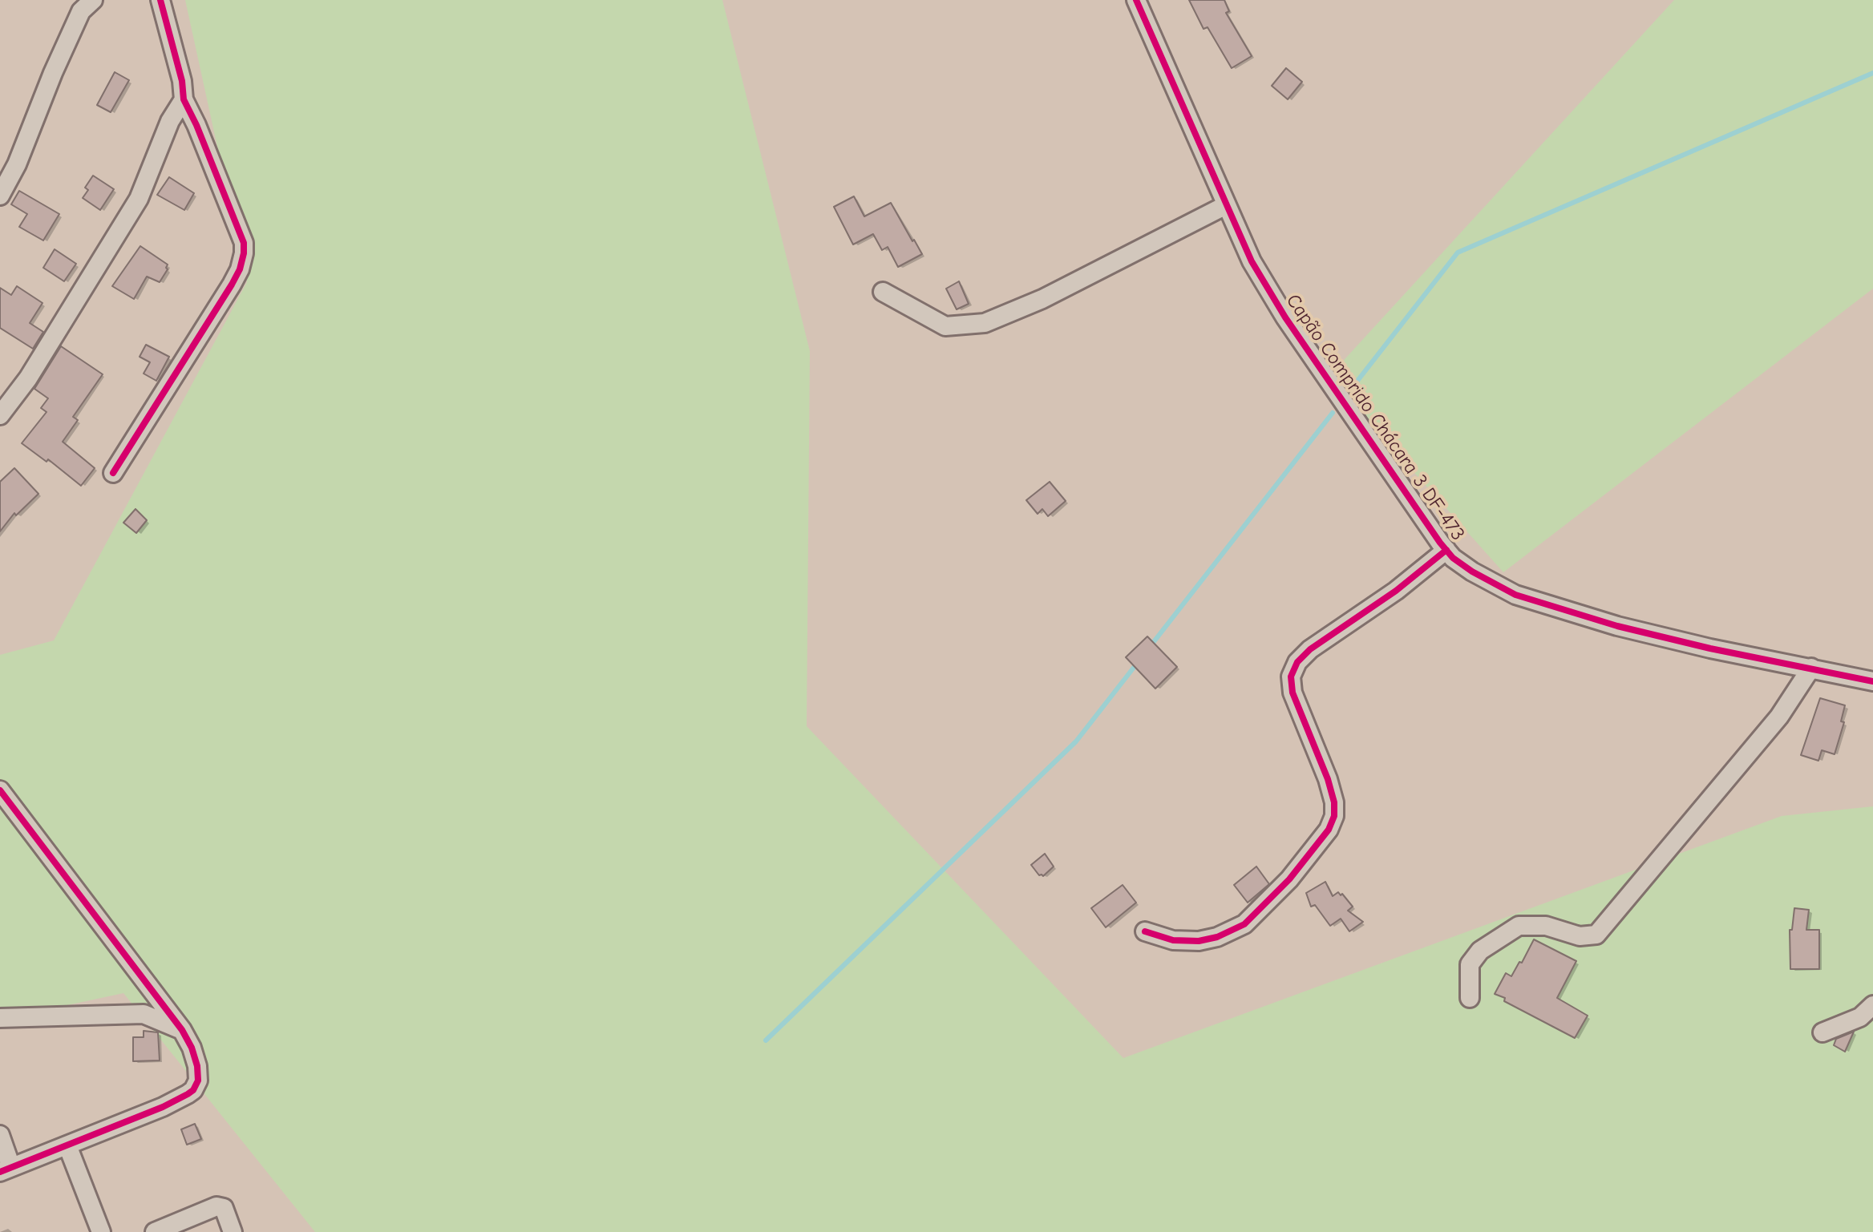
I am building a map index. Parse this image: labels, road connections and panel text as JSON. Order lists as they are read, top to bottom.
{
  "streets": {
    "street": ["Capão Comprido Chácara 3 DF-473"]
  }
}
